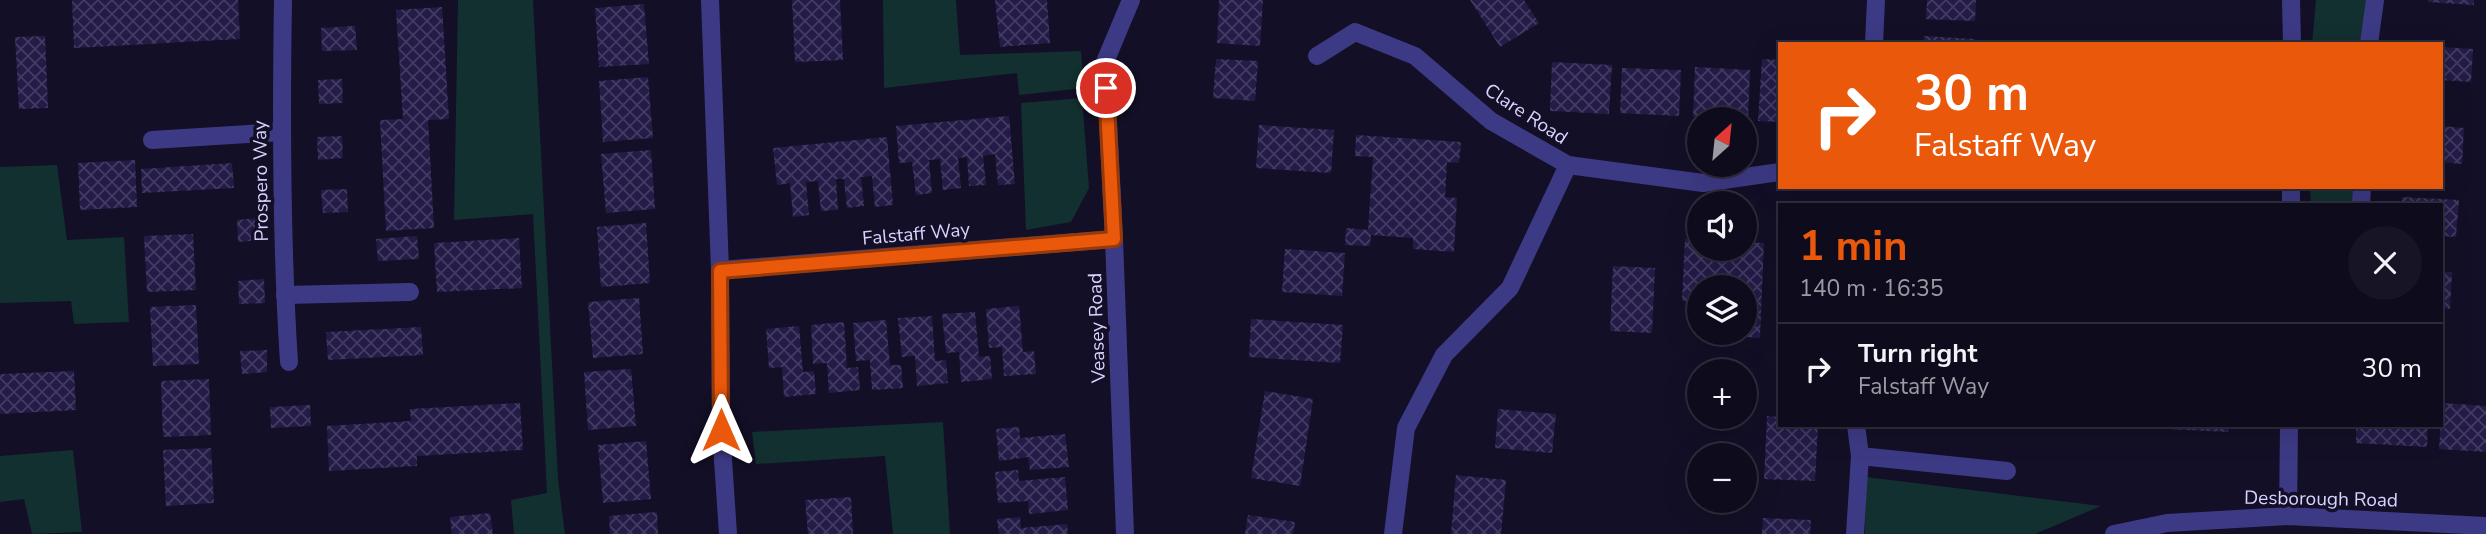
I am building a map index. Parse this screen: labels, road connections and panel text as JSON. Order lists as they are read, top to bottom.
{
  "streets": {
    "street": [
      "Clare Road",
      "Prospero Way",
      "Falstaff Way",
      "Veasey Road",
      "Desborough Road"
    ]
  },
  "crossings": [
    ["Falstaff Way", "Veasey Road"]
  ],
  "north": "top right",
  "page": {
    "turn": ["30 m", "Falstaff Way"],
    "map_buttons": ["+", "−"],
    "heading": ["1 min", "140 m · 16:35"],
    "list": [
      {
        "name": "Turn right",
        "note": "Falstaff Way",
        "value": "30 m"
      }
    ]
  }
}
